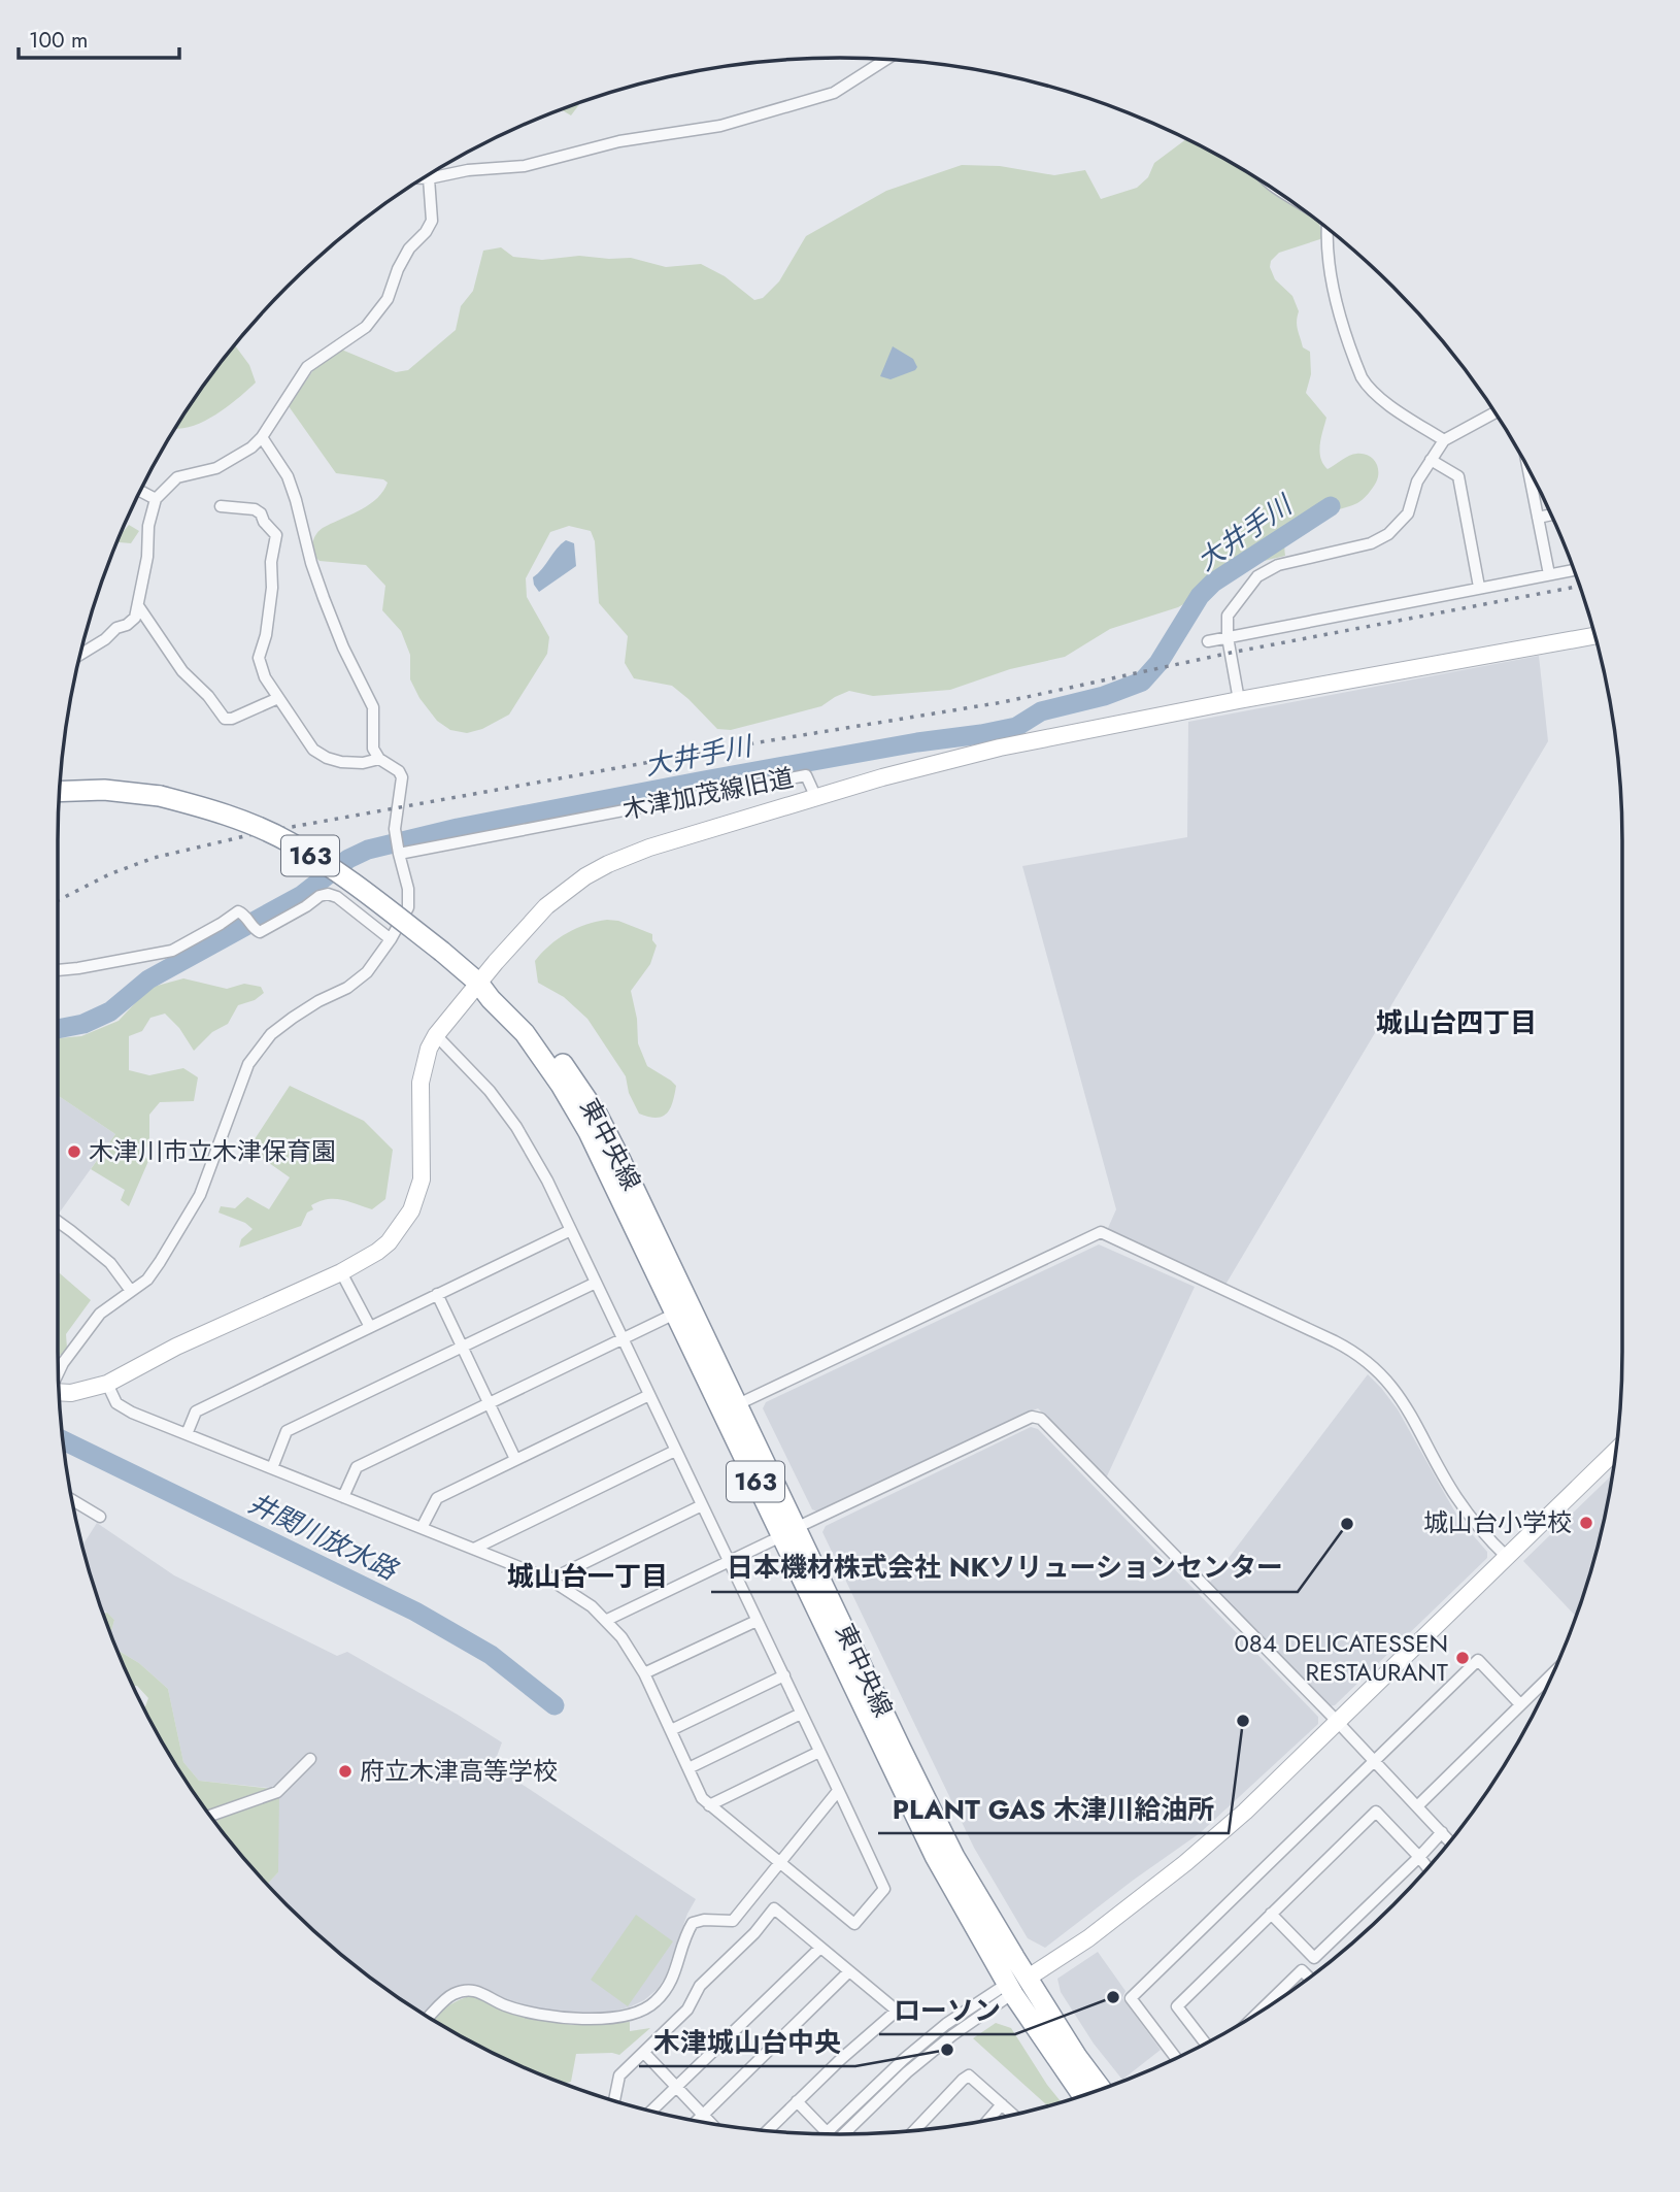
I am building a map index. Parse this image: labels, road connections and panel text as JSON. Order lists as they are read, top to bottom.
{
  "streets": {
    "highway": ["163", "東中央線"],
    "street": ["木津加茂線旧道"]
  },
  "districts": ["城山台四丁目", "城山台一丁目"],
  "water": ["大井手川", "井関川放水路"],
  "places": [
    "木津川市立木津保育園",
    "城山台小学校",
    "日本機材株式会社 NKソリューションセンター",
    "084 DELICATESSEN RESTAURANT",
    "PLANT GAS 木津川給油所",
    "府立木津高等学校",
    "ローソン",
    "木津城山台中央"
  ],
  "scale_bar": "100 m"
}
